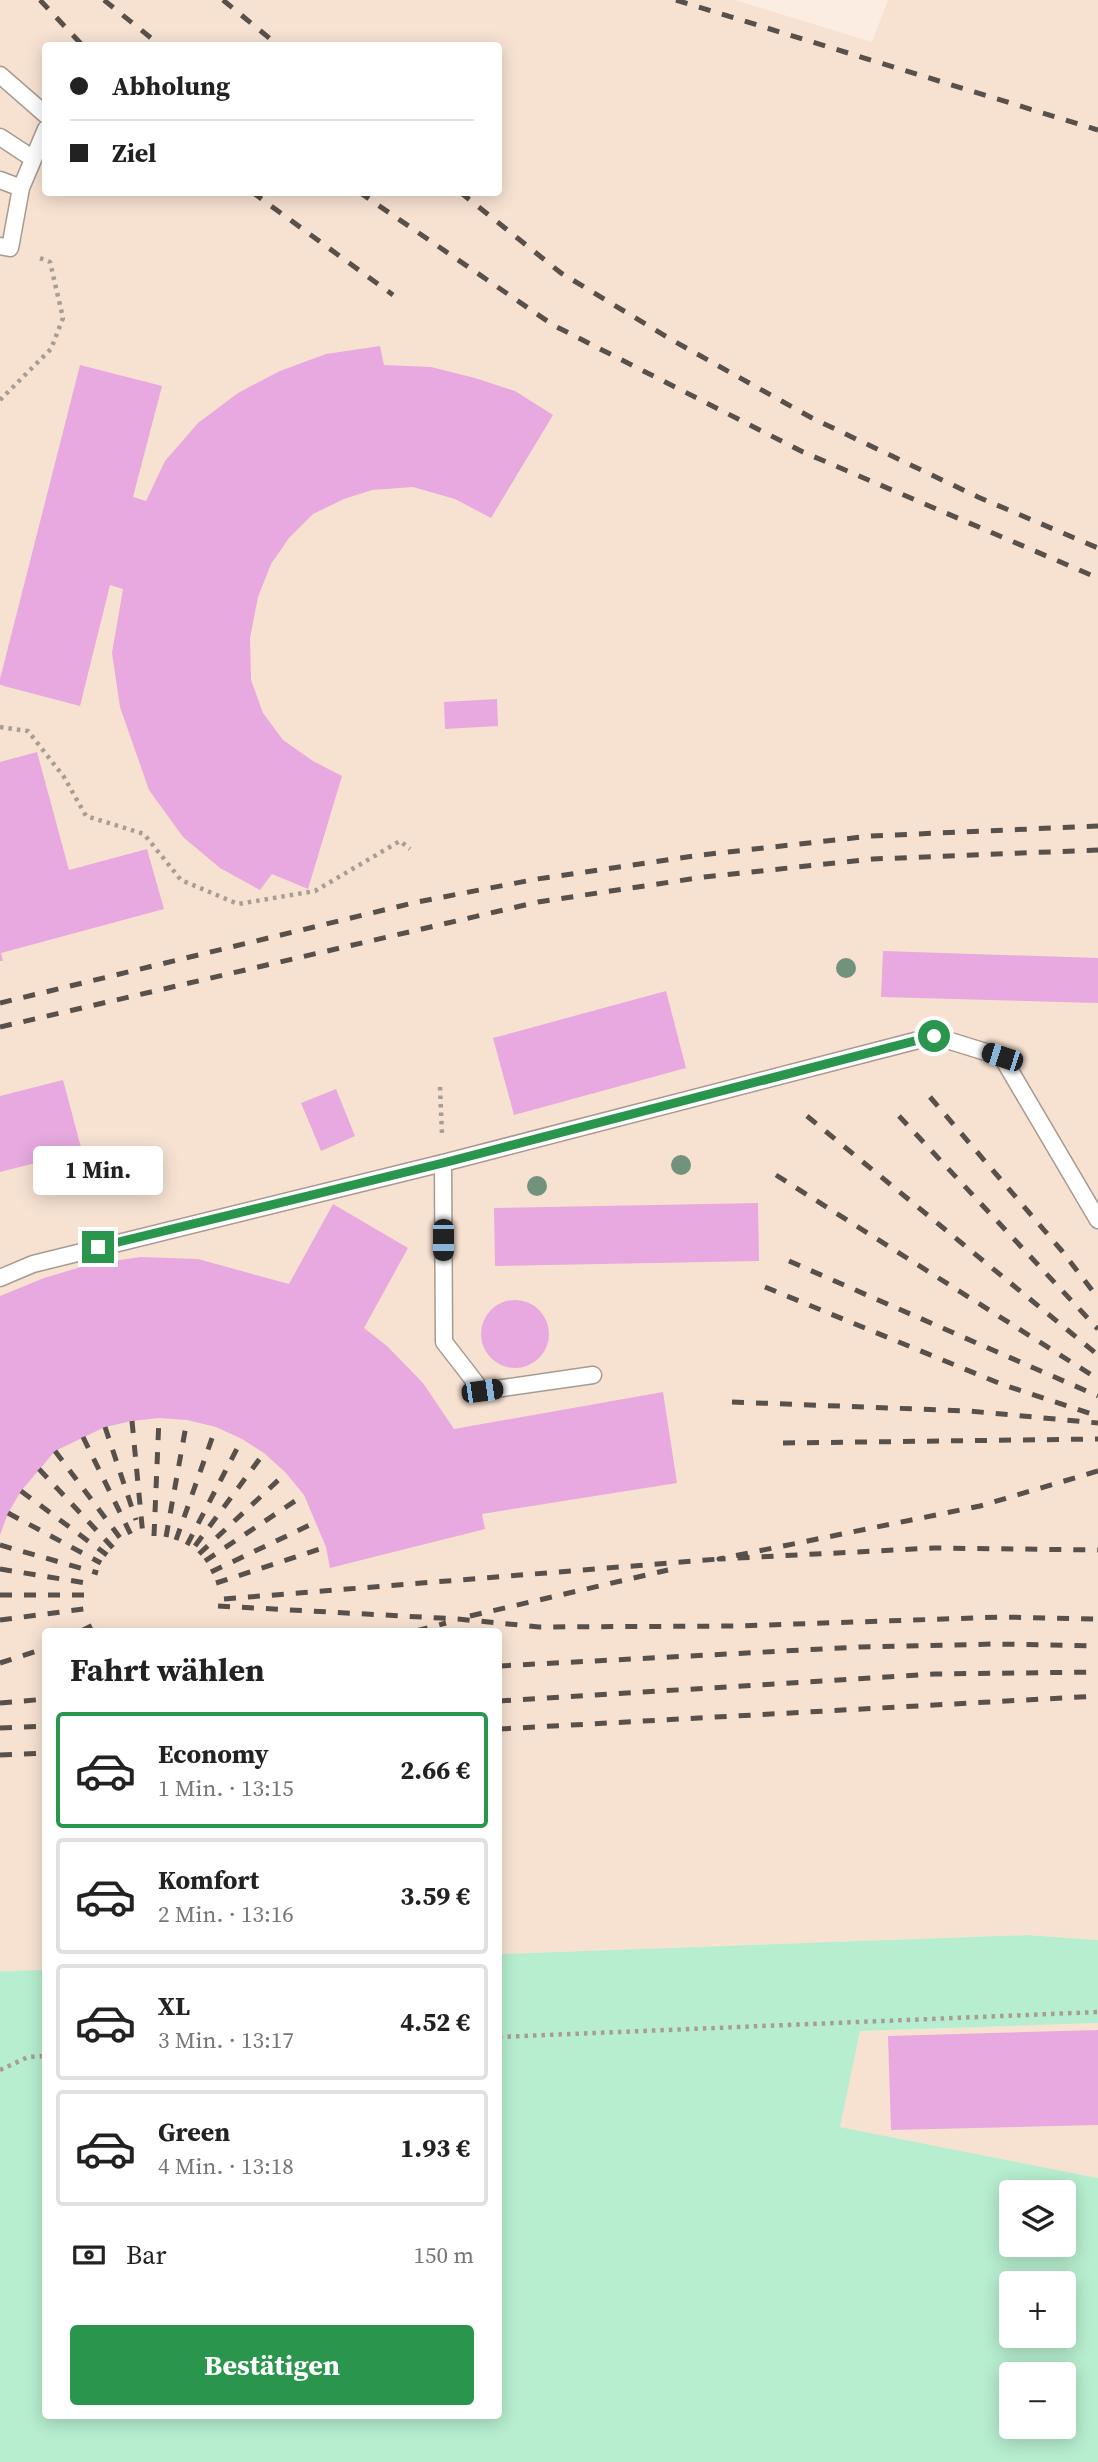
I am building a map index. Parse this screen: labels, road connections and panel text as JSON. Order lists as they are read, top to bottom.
{
  "page": {
    "banner": ["Abholung", "Ziel"],
    "bubble": "1 Min.",
    "heading": "Fahrt wählen",
    "list": [
      {
        "name": "Economy",
        "note": "1 Min. · 13:15",
        "value": "2.66 €"
      },
      {
        "name": "Komfort",
        "note": "2 Min. · 13:16",
        "value": "3.59 €"
      },
      {
        "name": "XL",
        "note": "3 Min. · 13:17",
        "value": "4.52 €"
      },
      {
        "name": "Green",
        "note": "4 Min. · 13:18",
        "value": "1.93 €"
      }
    ],
    "map_buttons": ["+", "−"],
    "pay": ["Bar", "150 m"],
    "buttons": "Bestätigen"
  }
}
